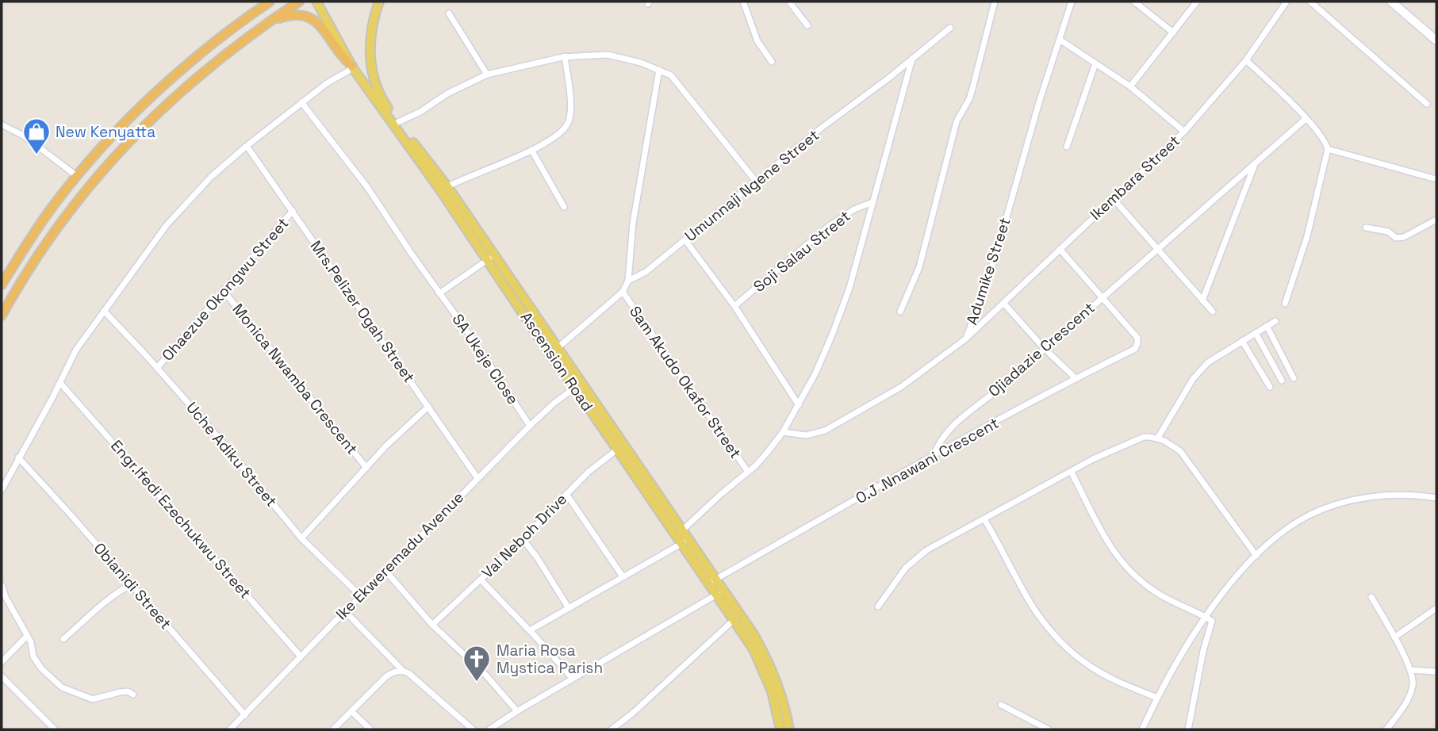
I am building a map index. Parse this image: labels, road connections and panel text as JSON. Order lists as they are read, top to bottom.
{
  "streets": {
    "main road": ["Ascension Road"],
    "street": [
      "Ikembara Street",
      "Umunnaji Ngene Street",
      "Soji Salau Street",
      "Adumike Street",
      "Ohaezue Okongwu Street",
      "Mrs.Pelizer Ogah Street",
      "Ojiadazie Crescent",
      "SA Ukeje Close",
      "Monica Nwamba Crescent",
      "Sam Akudo Okafor Street",
      "Uche Adiku Street",
      "O.J .Nnawani Crescent",
      "Engr.Ifedi Ezechukwu Street",
      "Val Neboh Drive",
      "Ike Ekweremadu Avenue",
      "Obianidi Street"
    ]
  },
  "crossings": [
    ["Ikembara Street", "Adumike Street"],
    ["Ohaezue Okongwu Street", "Mrs.Pelizer Ogah Street"],
    ["Ohaezue Okongwu Street", "Monica Nwamba Crescent"],
    ["Ohaezue Okongwu Street", "Uche Adiku Street"],
    ["Mrs.Pelizer Ogah Street", "Ike Ekweremadu Avenue"],
    ["Ojiadazie Crescent", "O.J .Nnawani Crescent"],
    ["SA Ukeje Close", "Ike Ekweremadu Avenue"],
    ["Ascension Road", "O.J .Nnawani Crescent"],
    ["Ascension Road", "Val Neboh Drive"],
    ["Ascension Road", "Ike Ekweremadu Avenue"],
    ["Uche Adiku Street", "Ike Ekweremadu Avenue"],
    ["Engr.Ifedi Ezechukwu Street", "Ike Ekweremadu Avenue"],
    ["Ike Ekweremadu Avenue", "Obianidi Street"]
  ],
  "places": {
    "shop": ["New Kenyatta"],
    "church": ["Maria Rosa Mystica Parish"]
  }
}
